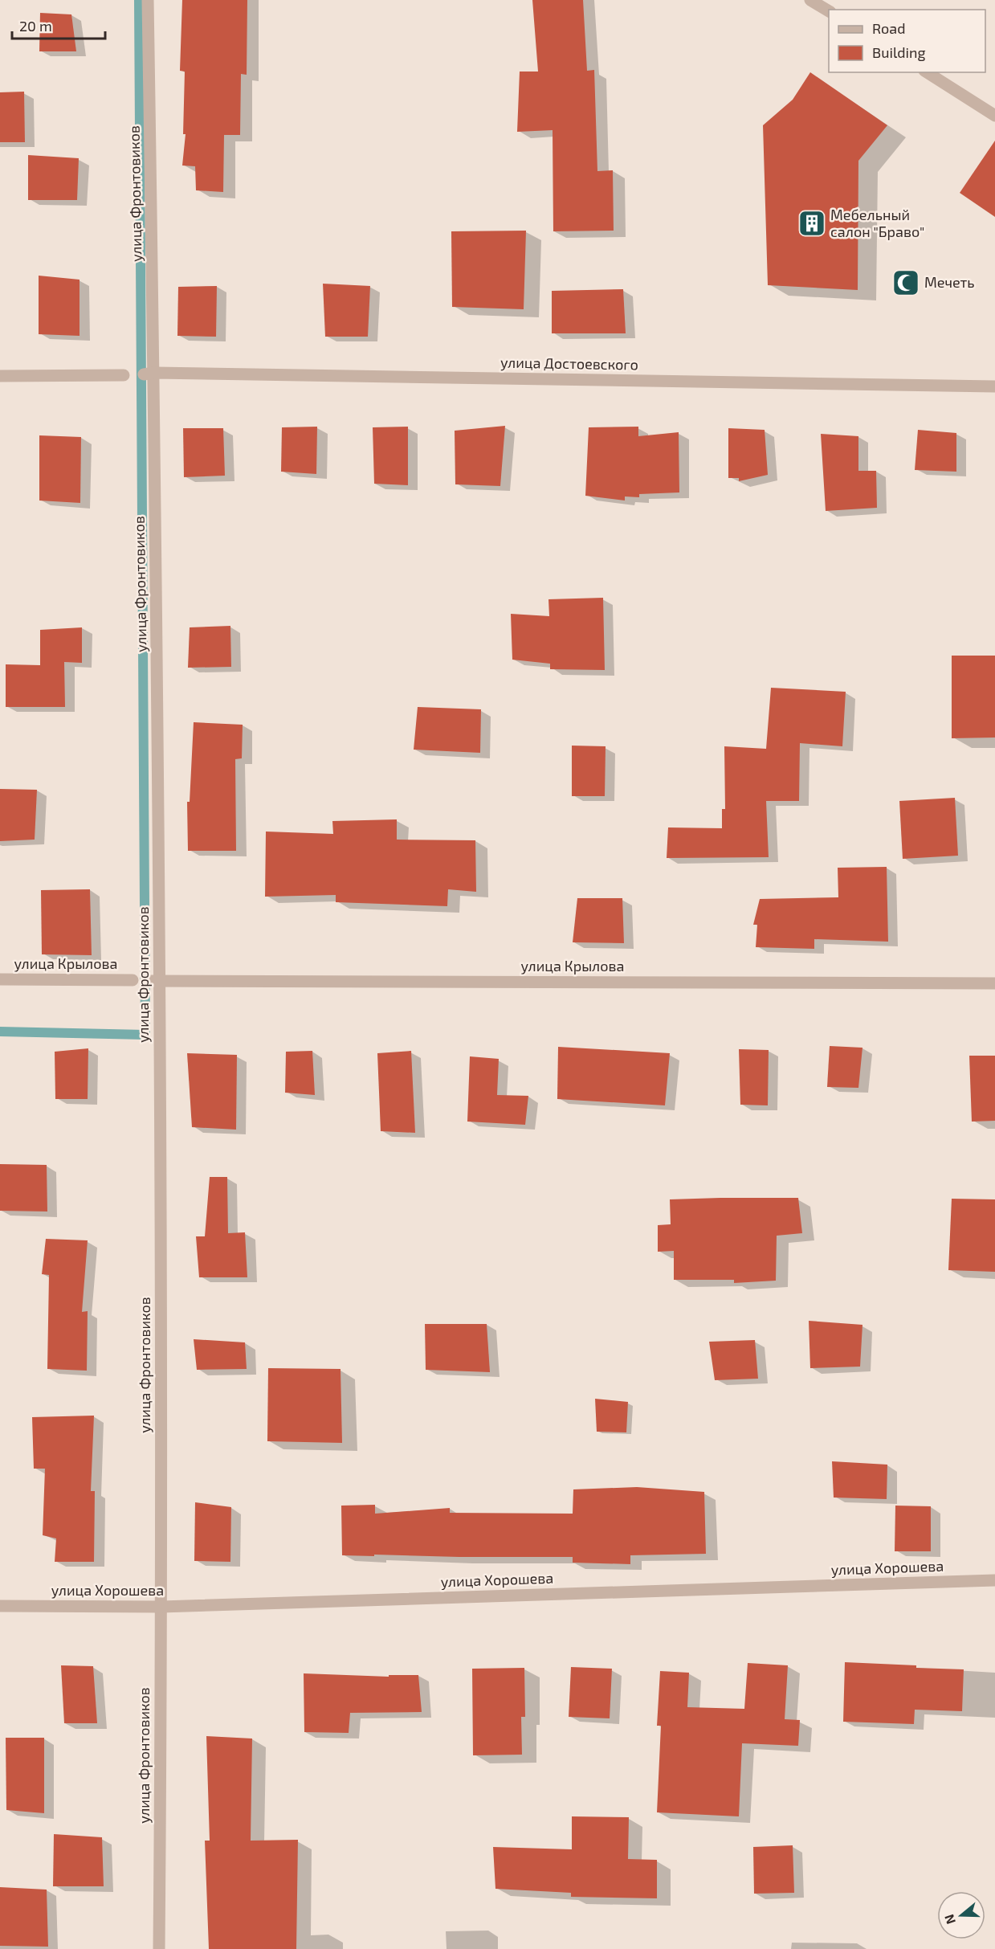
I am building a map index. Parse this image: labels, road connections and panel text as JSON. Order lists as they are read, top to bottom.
{
  "streets": {
    "street": [
      "улица Фронтовиков",
      "улица Достоевского",
      "улица Крылова",
      "улица Хорошева"
    ]
  },
  "crossings": [
    ["улица Фронтовиков", "улица Достоевского"],
    ["улица Фронтовиков", "улица Крылова"],
    ["улица Фронтовиков", "улица Хорошева"]
  ],
  "places": {
    "building": ["Мебельный салон \"Браво\""],
    "mosque": ["Мечеть"]
  },
  "legend": ["Road", "Building"],
  "scale_bar": "20 m",
  "north": "left"
}
